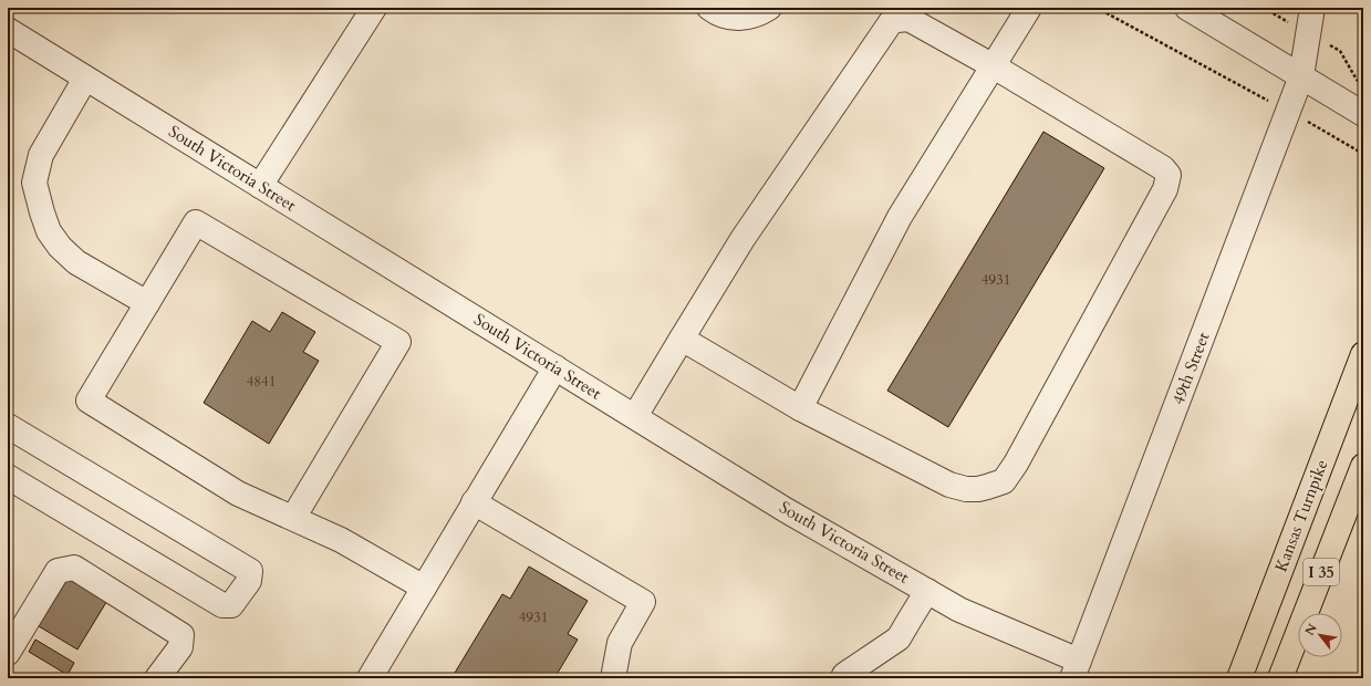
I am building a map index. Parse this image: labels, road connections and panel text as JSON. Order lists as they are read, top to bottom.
{
  "streets": {
    "highway": ["Kansas Turnpike", "I 35"],
    "street": ["South Victoria Street", "49th Street"]
  },
  "crossings": [
    ["South Victoria Street", "49th Street"]
  ],
  "house_numbers": ["4931", "4841", "4931"],
  "north": "top left"
}
